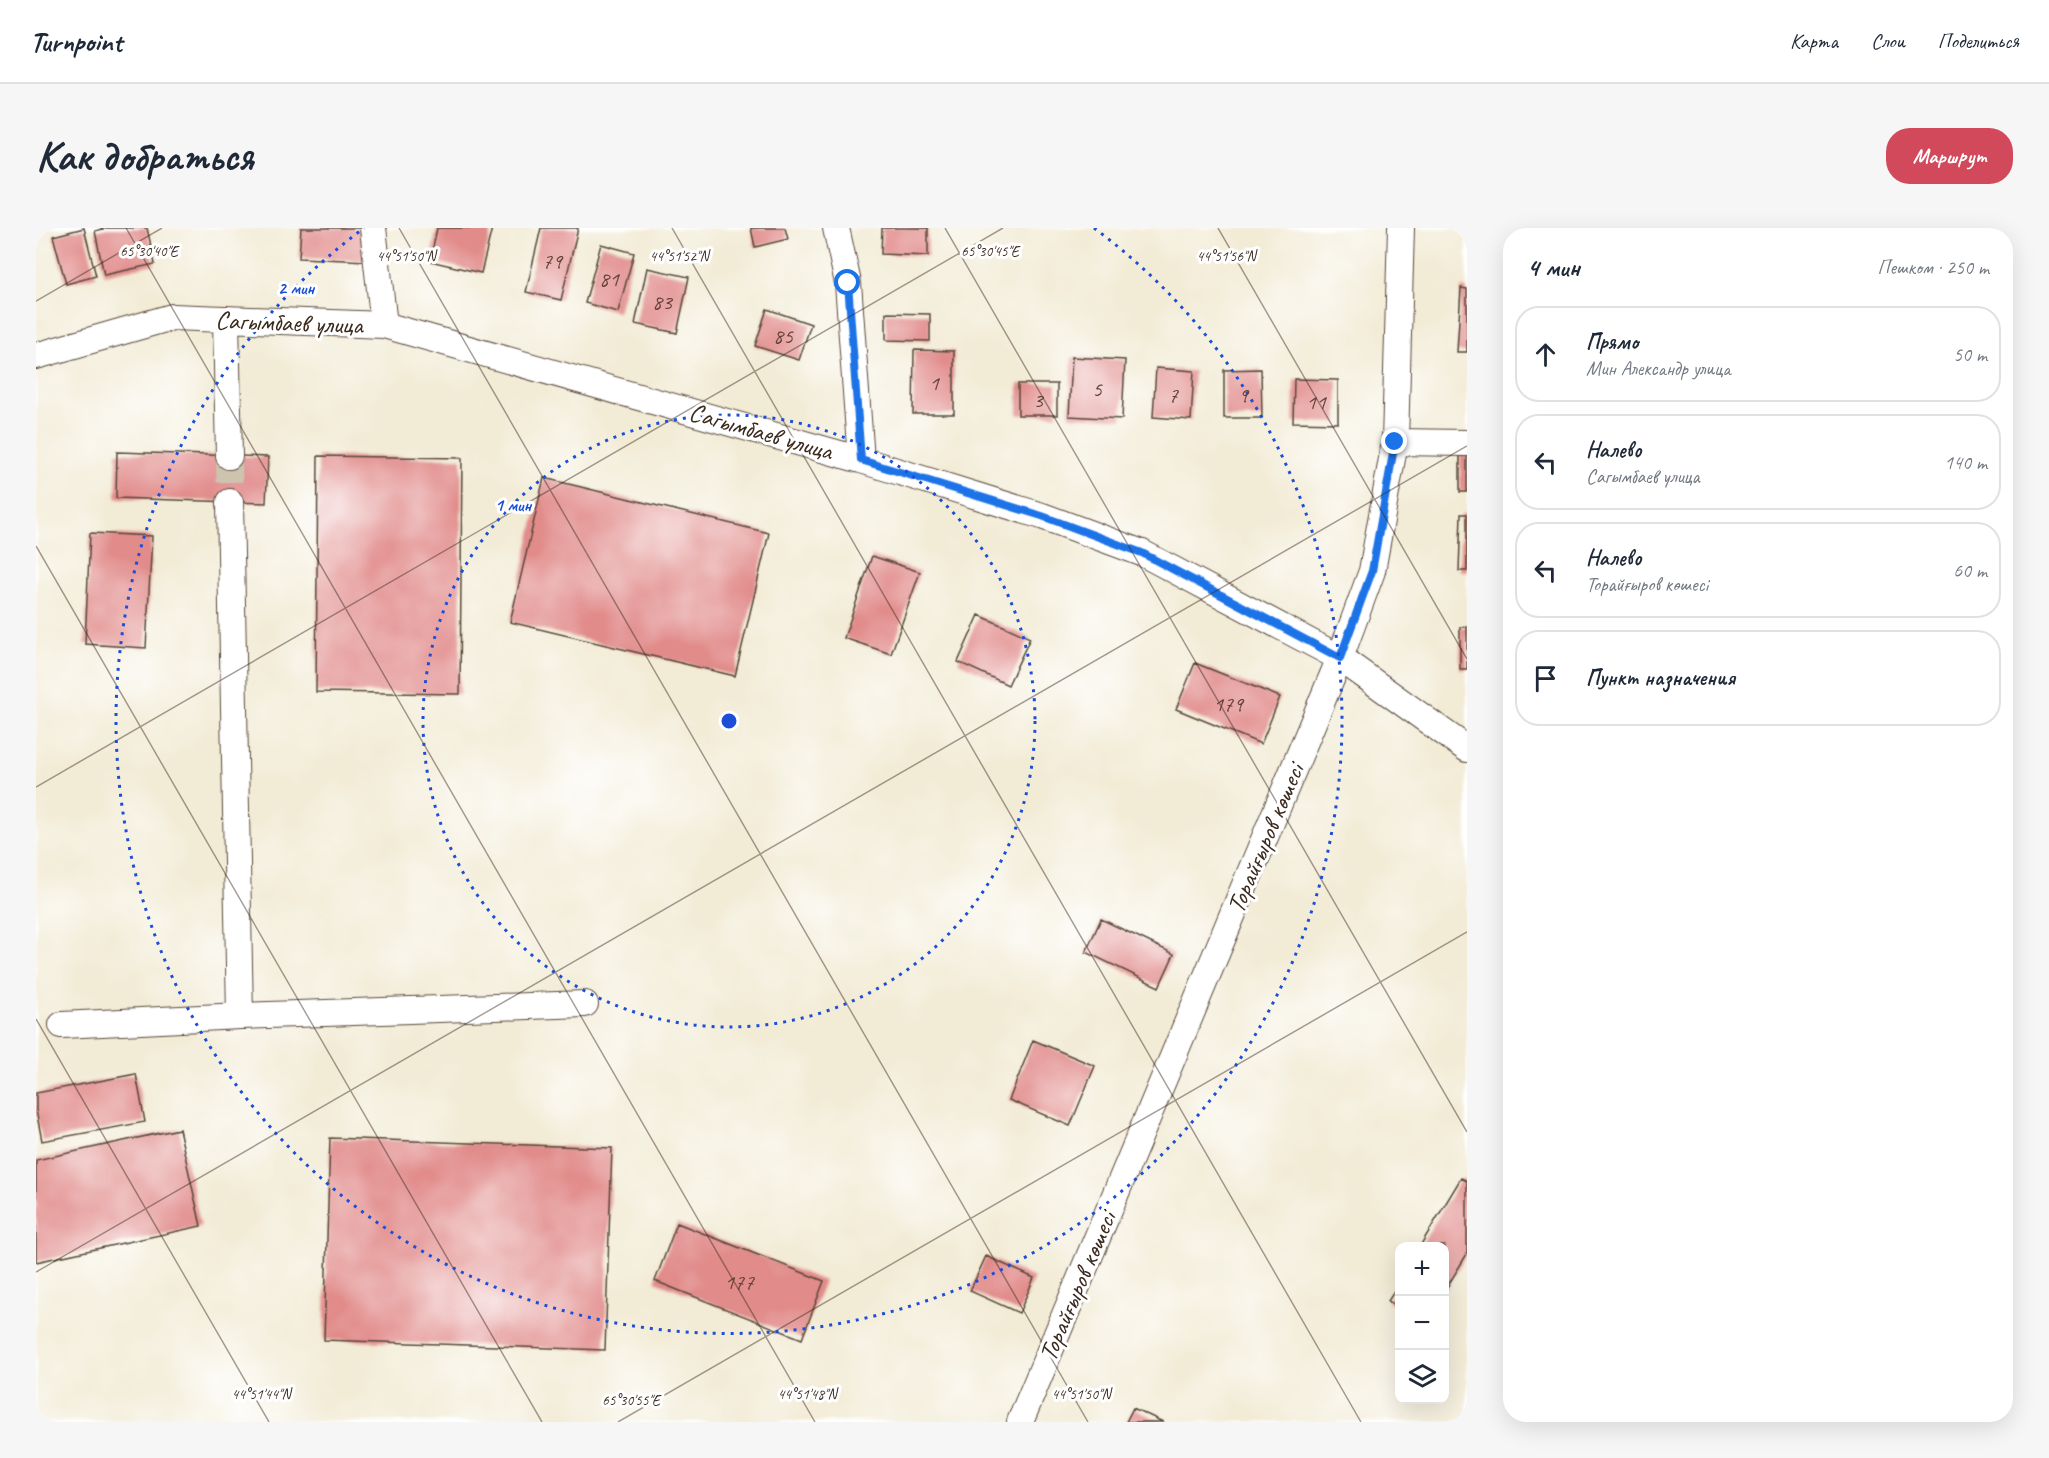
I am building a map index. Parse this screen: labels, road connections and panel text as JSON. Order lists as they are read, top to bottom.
{
  "streets": {
    "street": ["Сагымбаев улица", "Торайғыров көшесі"]
  },
  "crossings": [
    ["Сагымбаев улица", "Торайғыров көшесі"]
  ],
  "house_numbers": [
    "79",
    "81",
    "83",
    "85",
    "1",
    "5",
    "7",
    "9",
    "3",
    "11",
    "179",
    "177"
  ],
  "page": {
    "header": "Turnpoint",
    "nav": ["Карта", "Слои", "Поделиться"],
    "buttons": "Маршрут",
    "title": "Как добраться",
    "heading": ["4 мин", "Пешком · 250 m"],
    "list": [
      ["Прямо", "Мин Александр улица", "50 m"],
      ["Налево", "Сагымбаев улица", "140 m"],
      ["Налево", "Торайғыров көшесі", "60 m"],
      "Пункт назначения"
    ],
    "map_buttons": ["+", "−"]
  },
  "coordinates": [
    "65°30'40\"E",
    "65°30'45\"E",
    "44°51'50\"N",
    "44°51'52\"N",
    "44°51'56\"N",
    "44°51'44\"N",
    "44°51'48\"N",
    "65°30'55\"E"
  ],
  "rings": ["2 мин", "1 мин"]
}
